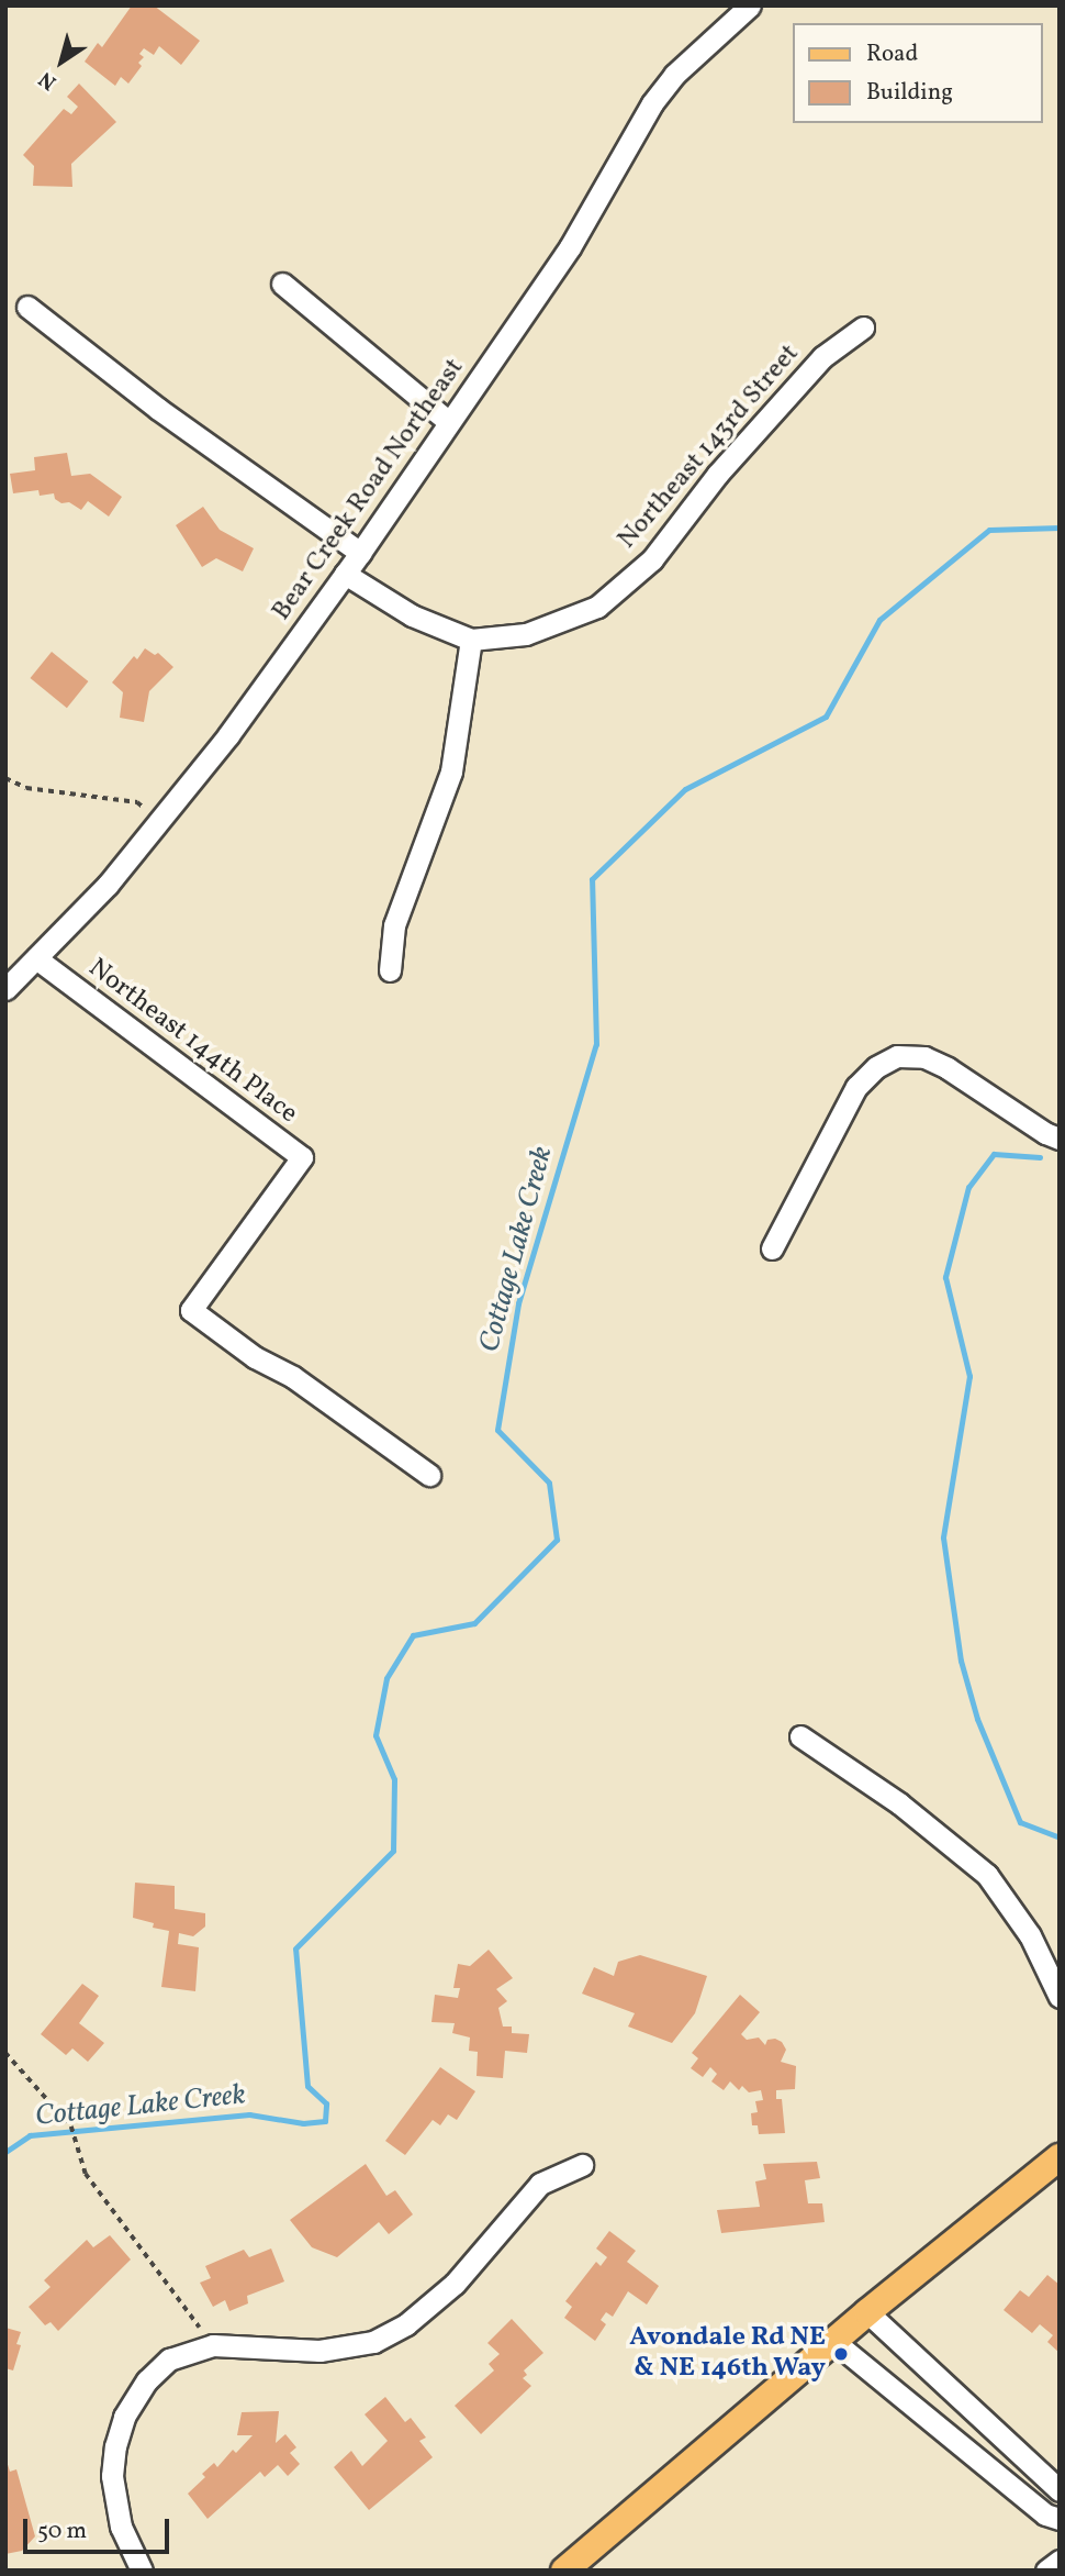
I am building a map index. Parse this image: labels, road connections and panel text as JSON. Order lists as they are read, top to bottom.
{
  "streets": {
    "street": ["Northeast 143rd Street", "Bear Creek Road Northeast", "Northeast 144th Place"]
  },
  "crossings": [
    ["Northeast 143rd Street", "Bear Creek Road Northeast"],
    ["Bear Creek Road Northeast", "Northeast 144th Place"]
  ],
  "water": ["Cottage Lake Creek"],
  "places": ["Avondale Rd NE & NE 146th Way"],
  "legend": ["Road", "Building"],
  "scale_bar": "50 m",
  "north": "bottom left"
}
